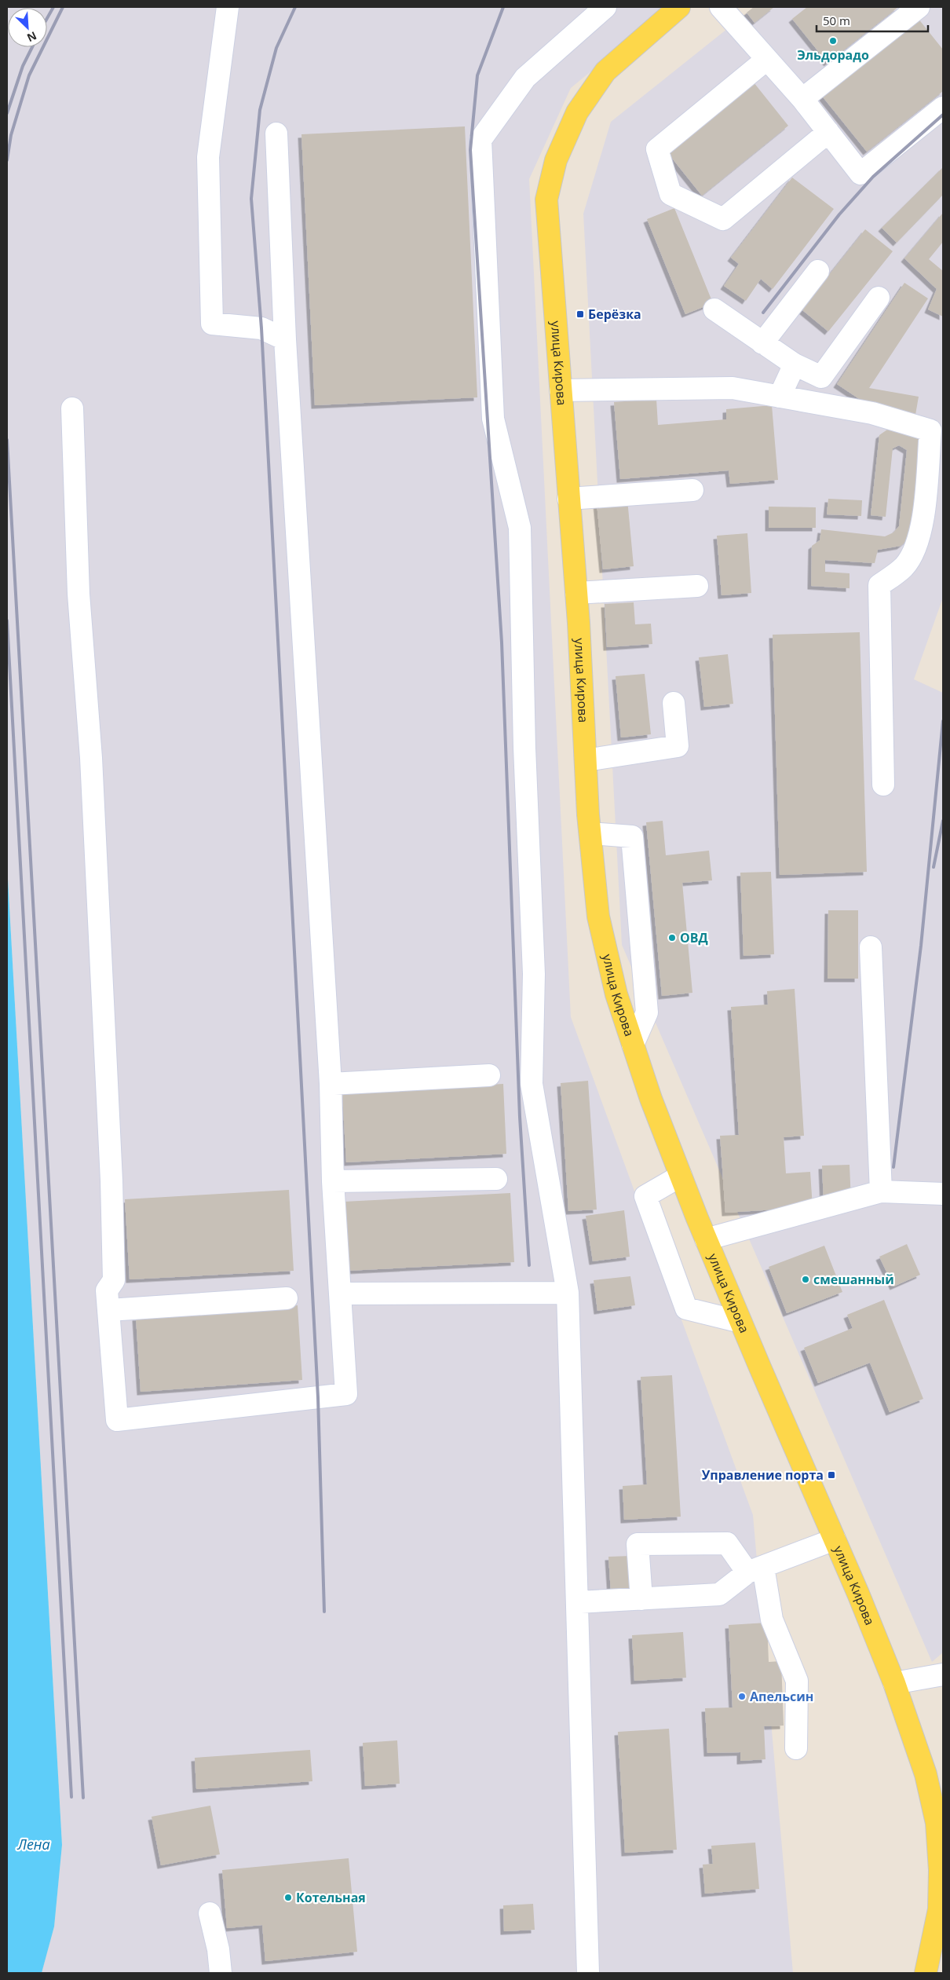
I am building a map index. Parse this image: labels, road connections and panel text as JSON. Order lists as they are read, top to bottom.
{
  "streets": {
    "main road": ["улица Кирова"]
  },
  "water": ["Лена"],
  "places": {
    "other": [
      "Эльдорадо",
      "ОВД",
      "смешанный",
      "Апельсин",
      "Котельная"
    ],
    "transit": ["Берёзка", "Управление порта"]
  },
  "scale_bar": "50 m",
  "north": "bottom right"
}
